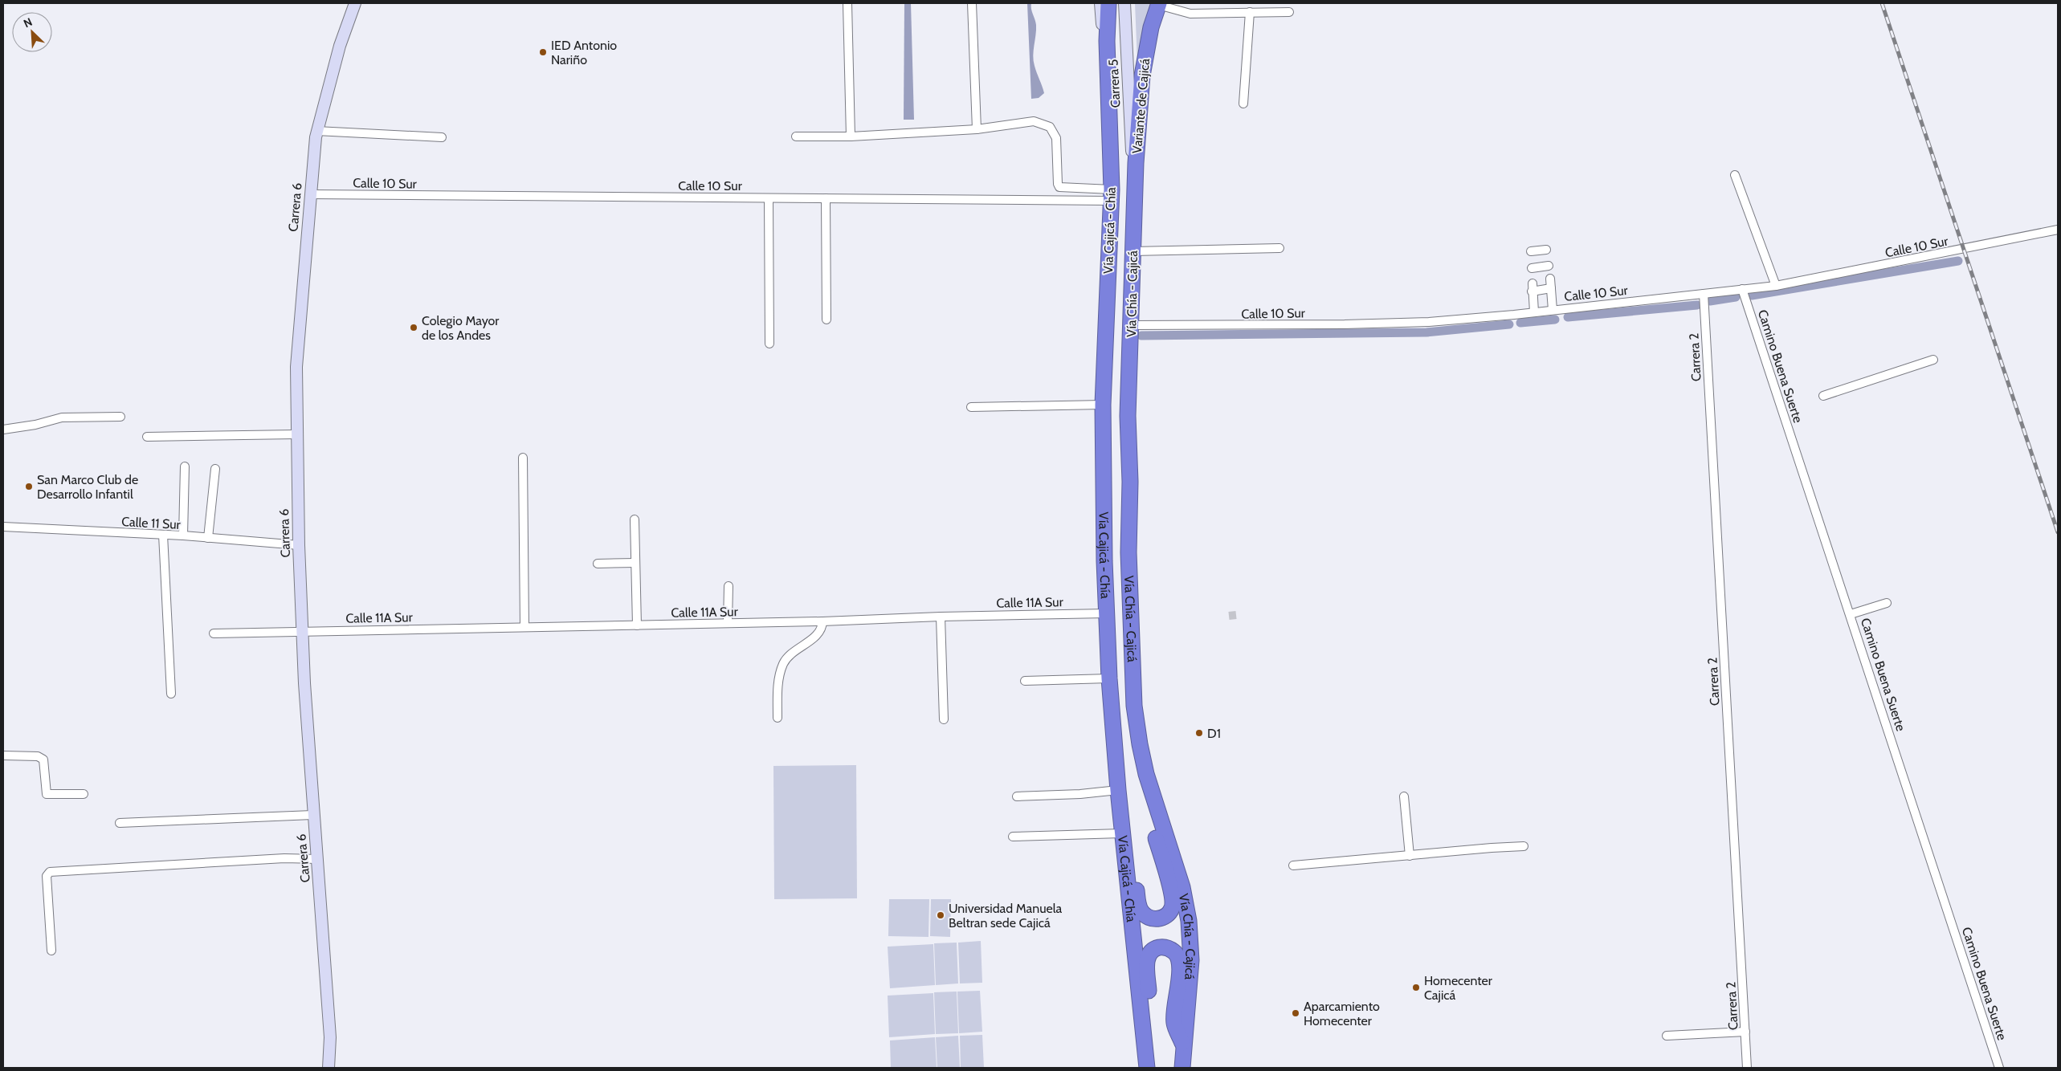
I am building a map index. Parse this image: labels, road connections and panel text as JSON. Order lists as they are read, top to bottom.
{
  "streets": {
    "highway": ["Variante de Cajicá", "Vía Cajicá - Chía", "Vía Chía - Cajicá"],
    "main road": ["Carrera 5", "Carrera 6"],
    "street": [
      "Calle 10 Sur",
      "Carrera 2",
      "Camino Buena Suerte",
      "Calle 11 Sur",
      "Calle 11A Sur"
    ]
  },
  "crossings": [
    ["Carrera 5", "Variante de Cajicá"],
    ["Carrera 5", "Vía Cajicá - Chía"],
    ["Carrera 5", "Vía Chía - Cajicá"],
    ["Variante de Cajicá", "Vía Chía - Cajicá"],
    ["Calle 10 Sur", "Carrera 6"],
    ["Calle 10 Sur", "Vía Cajicá - Chía"],
    ["Calle 10 Sur", "Vía Chía - Cajicá"],
    ["Calle 10 Sur", "Carrera 2"],
    ["Calle 10 Sur", "Camino Buena Suerte"],
    ["Carrera 6", "Calle 11 Sur"],
    ["Carrera 6", "Calle 11A Sur"],
    ["Vía Cajicá - Chía", "Calle 11A Sur"]
  ],
  "places": [
    "IED Antonio Nariño",
    "Colegio Mayor de los Andes",
    "San Marco Club de Desarrollo Infantil",
    "D1",
    "Universidad Manuela Beltran sede Cajicá",
    "Homecenter Cajicá",
    "Aparcamiento Homecenter"
  ],
  "north": "top left"
}
